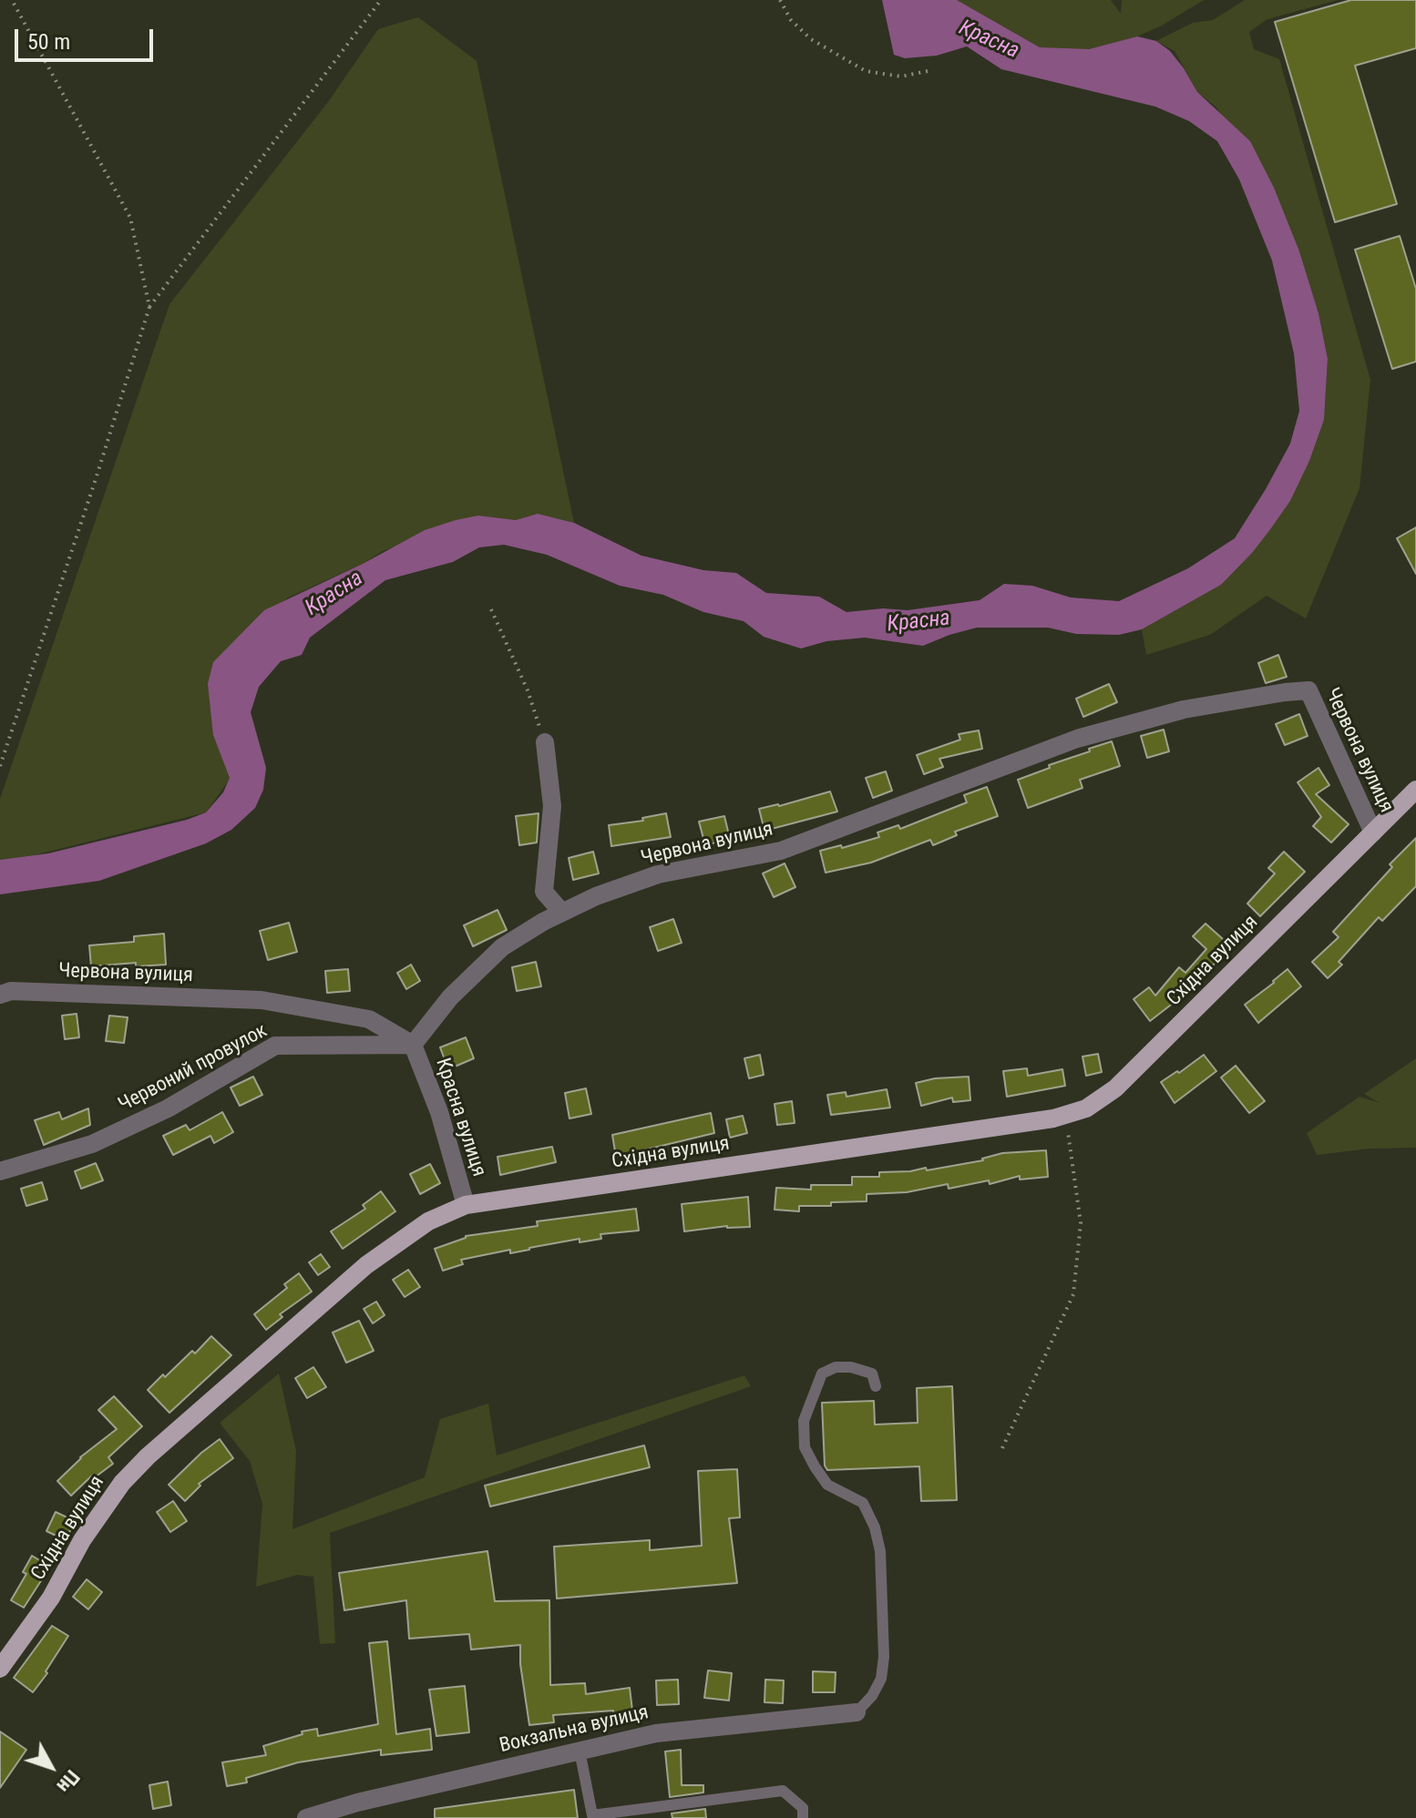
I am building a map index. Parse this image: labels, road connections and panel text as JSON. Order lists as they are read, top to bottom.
{
  "streets": {
    "main road": ["Східна вулиця"],
    "street": [
      "Червона вулиця",
      "Червоний провулок",
      "Красна вулиця",
      "Вокзальна вулиця"
    ]
  },
  "crossings": [
    ["Червона вулиця", "Східна вулиця"],
    ["Червона вулиця", "Червоний провулок"],
    ["Червона вулиця", "Красна вулиця"],
    ["Східна вулиця", "Красна вулиця"],
    ["Червоний провулок", "Красна вулиця"]
  ],
  "water": ["Красна"],
  "scale_bar": "50 m",
  "north": "bottom right"
}
